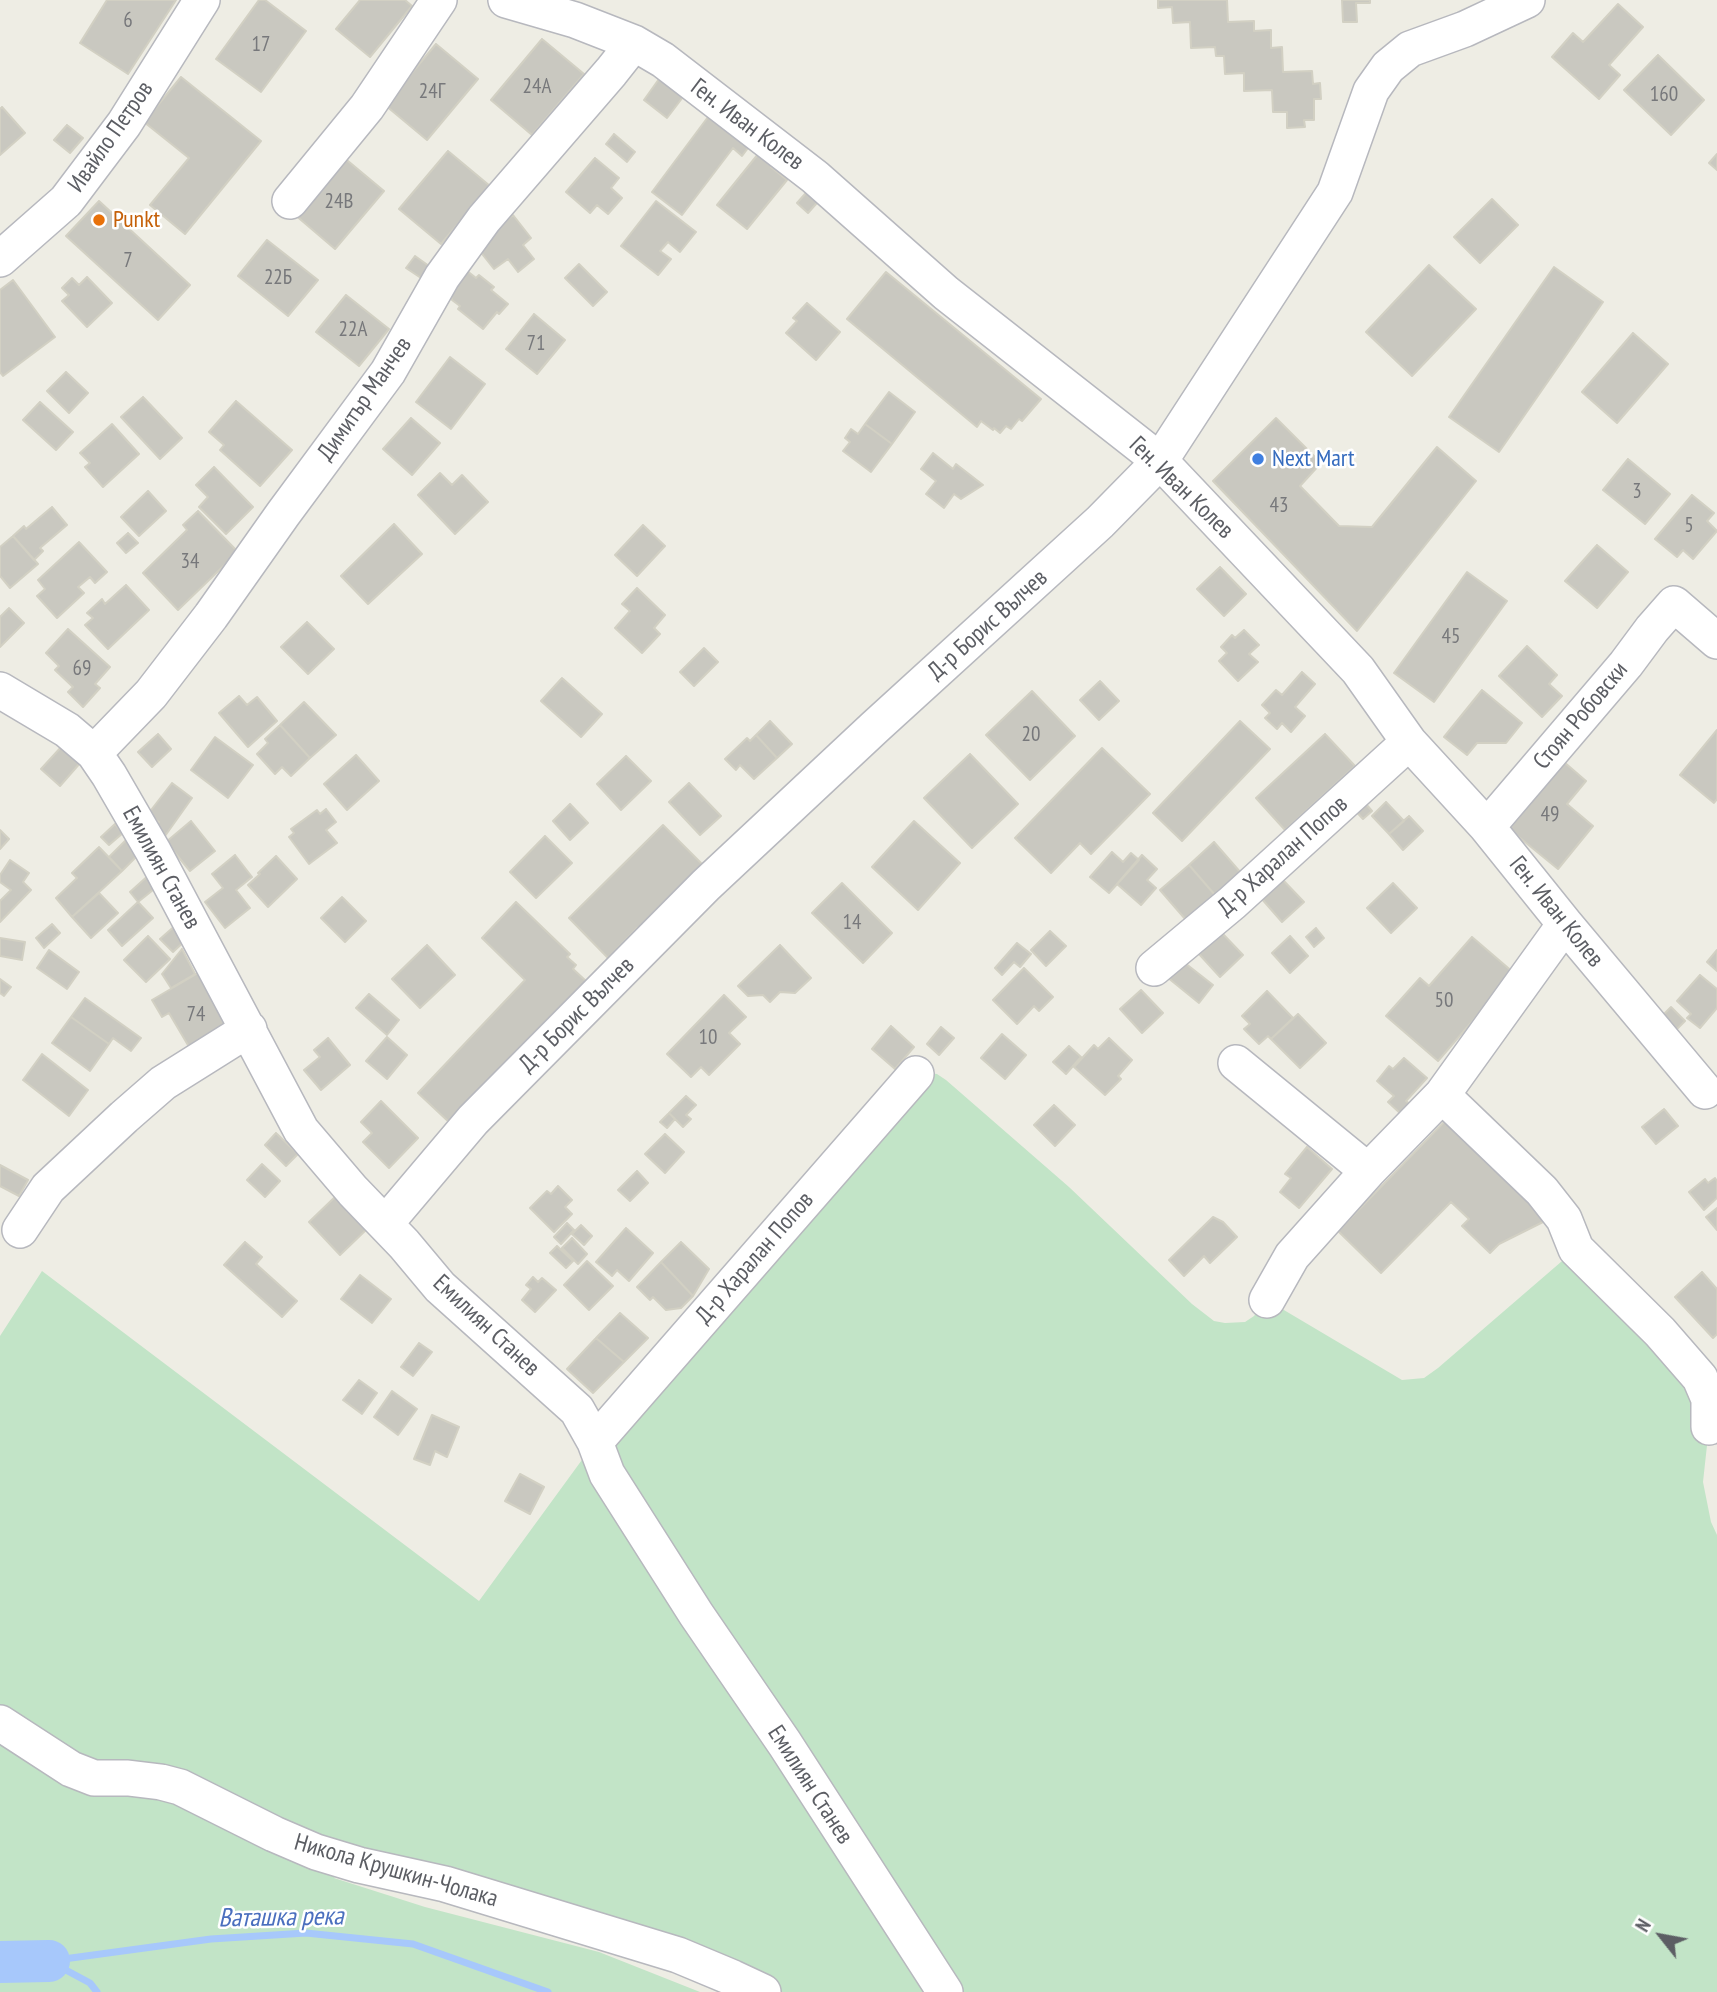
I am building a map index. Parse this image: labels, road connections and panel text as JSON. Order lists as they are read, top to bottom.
{
  "streets": {
    "street": [
      "Ген. Иван Колев",
      "Ивайло Петров",
      "Димитър Манчев",
      "Д-р Борис Вълчев",
      "Стоян Робовски",
      "Д-р Харалан Попов",
      "Емилиян Станев",
      "Никола Крушкин-Чолака"
    ]
  },
  "crossings": [
    ["Ген. Иван Колев", "Димитър Манчев"],
    ["Ген. Иван Колев", "Д-р Борис Вълчев"],
    ["Ген. Иван Колев", "Стоян Робовски"],
    ["Ген. Иван Колев", "Д-р Харалан Попов"],
    ["Димитър Манчев", "Емилиян Станев"],
    ["Д-р Борис Вълчев", "Емилиян Станев"],
    ["Д-р Харалан Попов", "Емилиян Станев"]
  ],
  "water": ["Ваташка река"],
  "places": ["Punkt", "Next Mart"],
  "house_numbers": [
    "6",
    "17",
    "24А",
    "24Г",
    "160",
    "24В",
    "7",
    "22Б",
    "22А",
    "71",
    "3",
    "43",
    "5",
    "34",
    "45",
    "69",
    "20",
    "49",
    "14",
    "50",
    "74",
    "10"
  ],
  "north": "top left"
}
